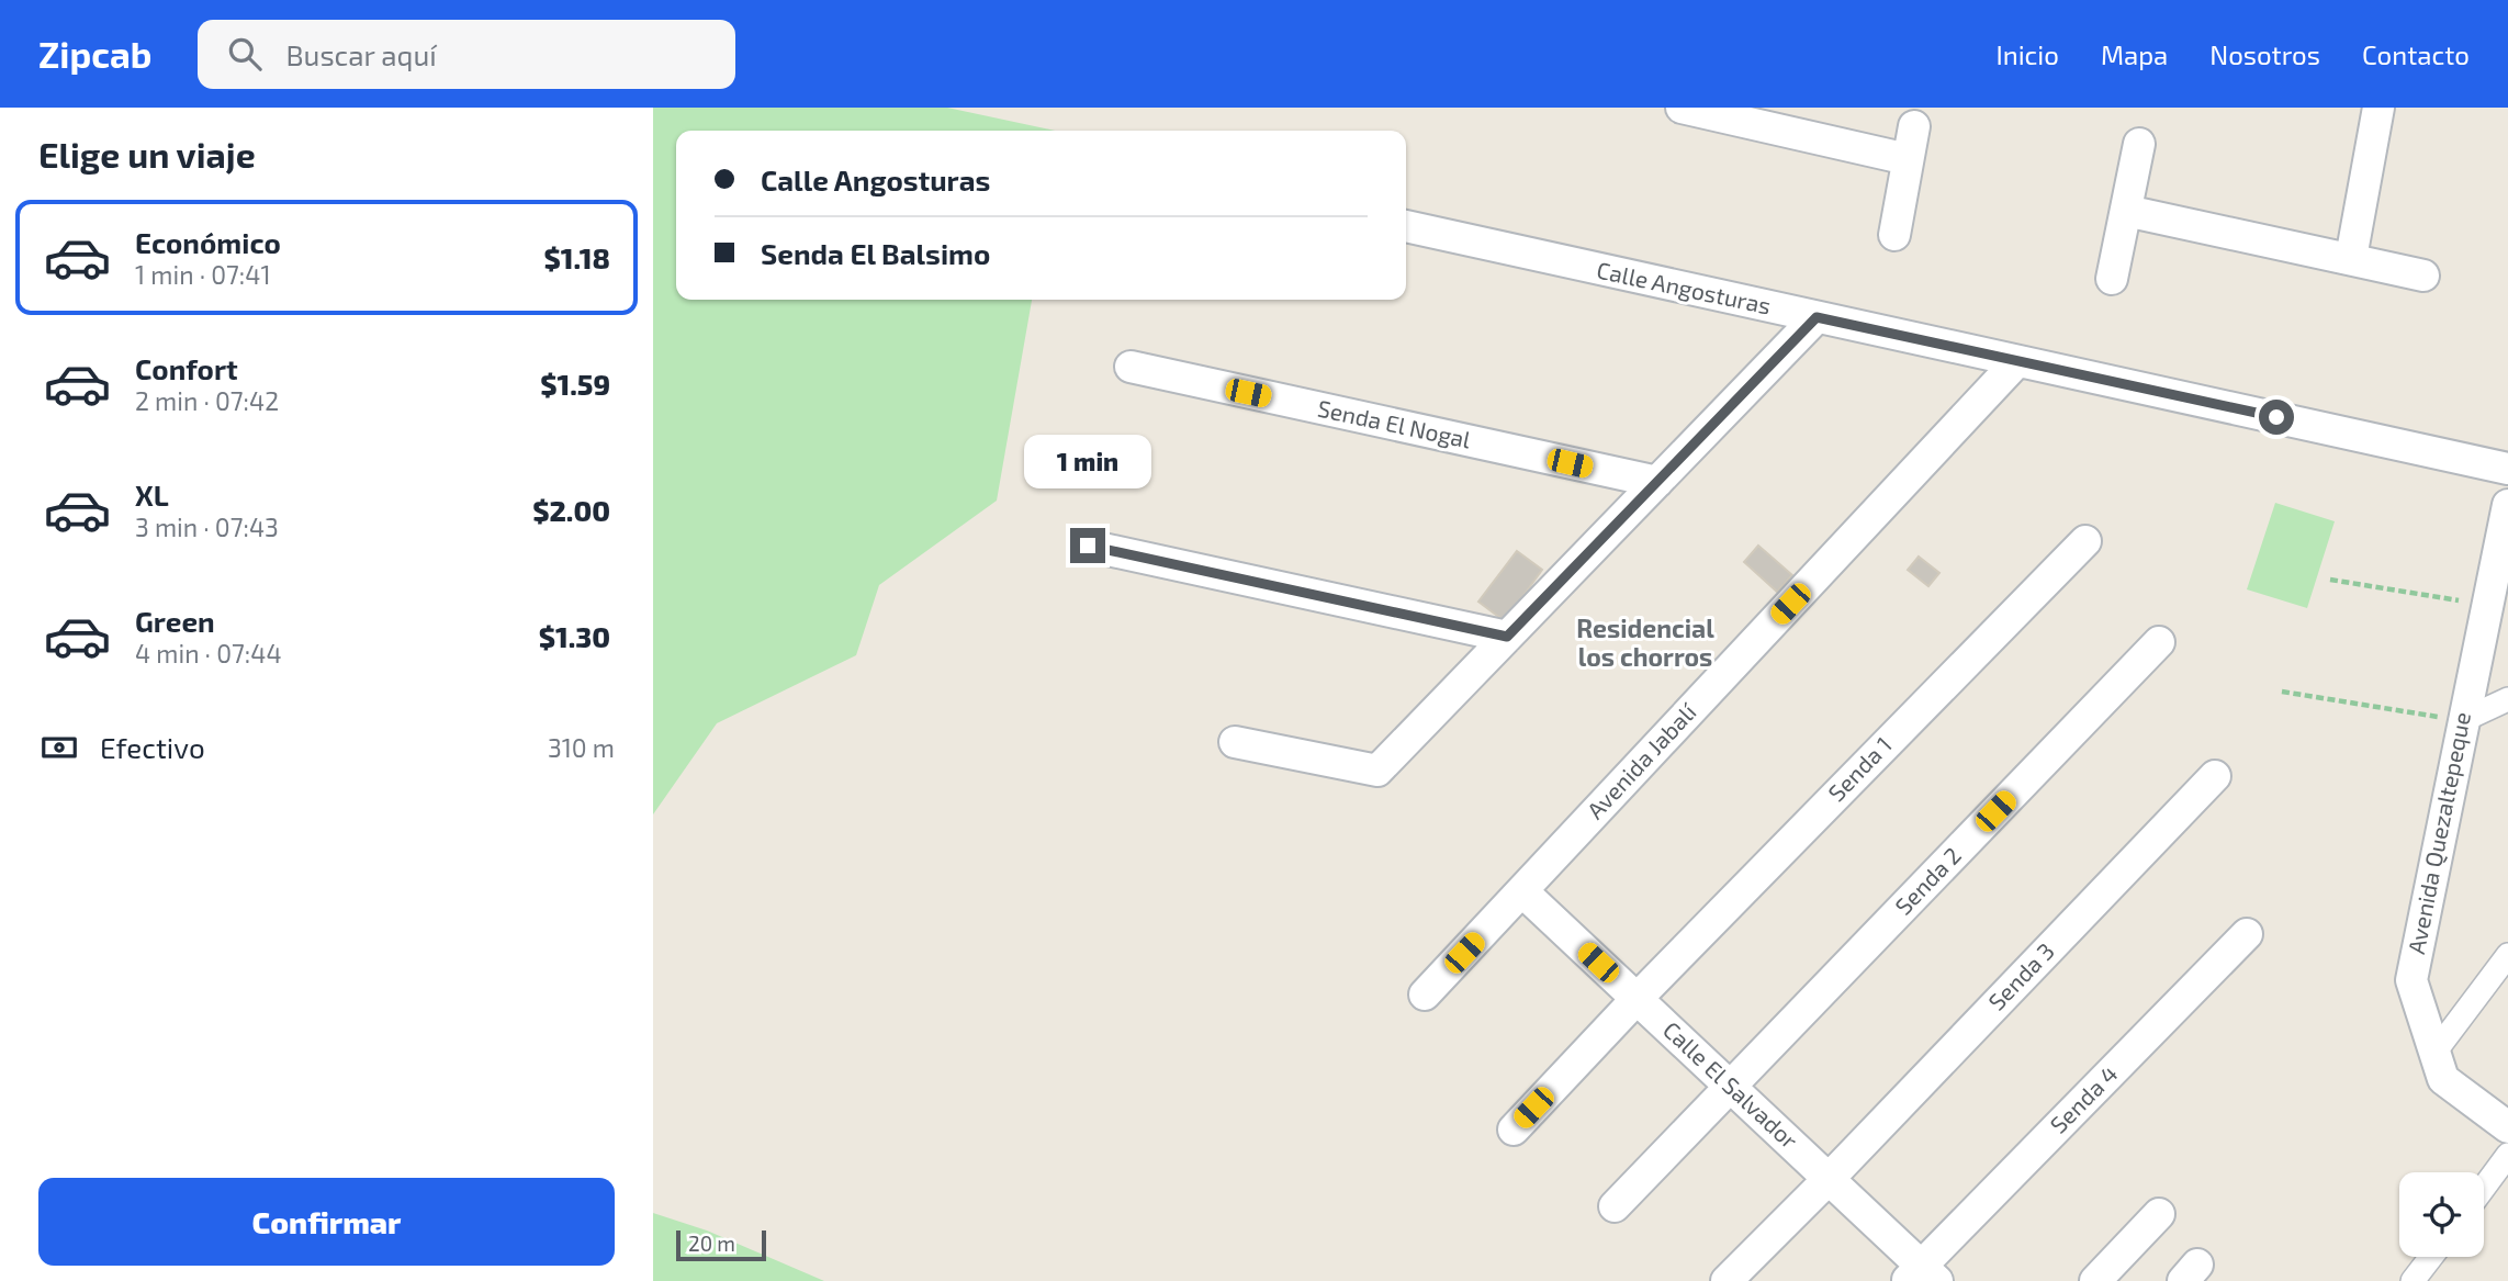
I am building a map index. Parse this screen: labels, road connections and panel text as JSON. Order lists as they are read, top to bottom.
{
  "streets": {
    "street": [
      "Calle Angosturas",
      "Senda El Nogal",
      "Avenida Jabalí",
      "Senda 1",
      "Avenida Quezaltepeque",
      "Senda 2",
      "Senda 3",
      "Calle El Salvador",
      "Senda 4"
    ]
  },
  "crossings": [
    ["Calle Angosturas", "Avenida Jabalí"],
    ["Avenida Jabalí", "Calle El Salvador"],
    ["Senda 1", "Calle El Salvador"],
    ["Senda 2", "Calle El Salvador"],
    ["Senda 3", "Calle El Salvador"],
    ["Calle El Salvador", "Senda 4"]
  ],
  "districts": ["Residencial los chorros"],
  "scale_bar": "20 m",
  "page": {
    "header": "Zipcab",
    "search": "Buscar aquí",
    "nav": [
      "Inicio",
      "Mapa",
      "Nosotros",
      "Contacto"
    ],
    "heading": "Elige un viaje",
    "banner": ["Calle Angosturas", "Senda El Balsimo"],
    "list": [
      {
        "name": "Económico",
        "note": "1 min · 07:41",
        "value": "$1.18"
      },
      {
        "name": "Confort",
        "note": "2 min · 07:42",
        "value": "$1.59"
      },
      {
        "name": "XL",
        "note": "3 min · 07:43",
        "value": "$2.00"
      },
      {
        "name": "Green",
        "note": "4 min · 07:44",
        "value": "$1.30"
      }
    ],
    "bubble": "1 min",
    "pay": ["Efectivo", "310 m"],
    "buttons": "Confirmar",
    "scale": "20 m"
  }
}
